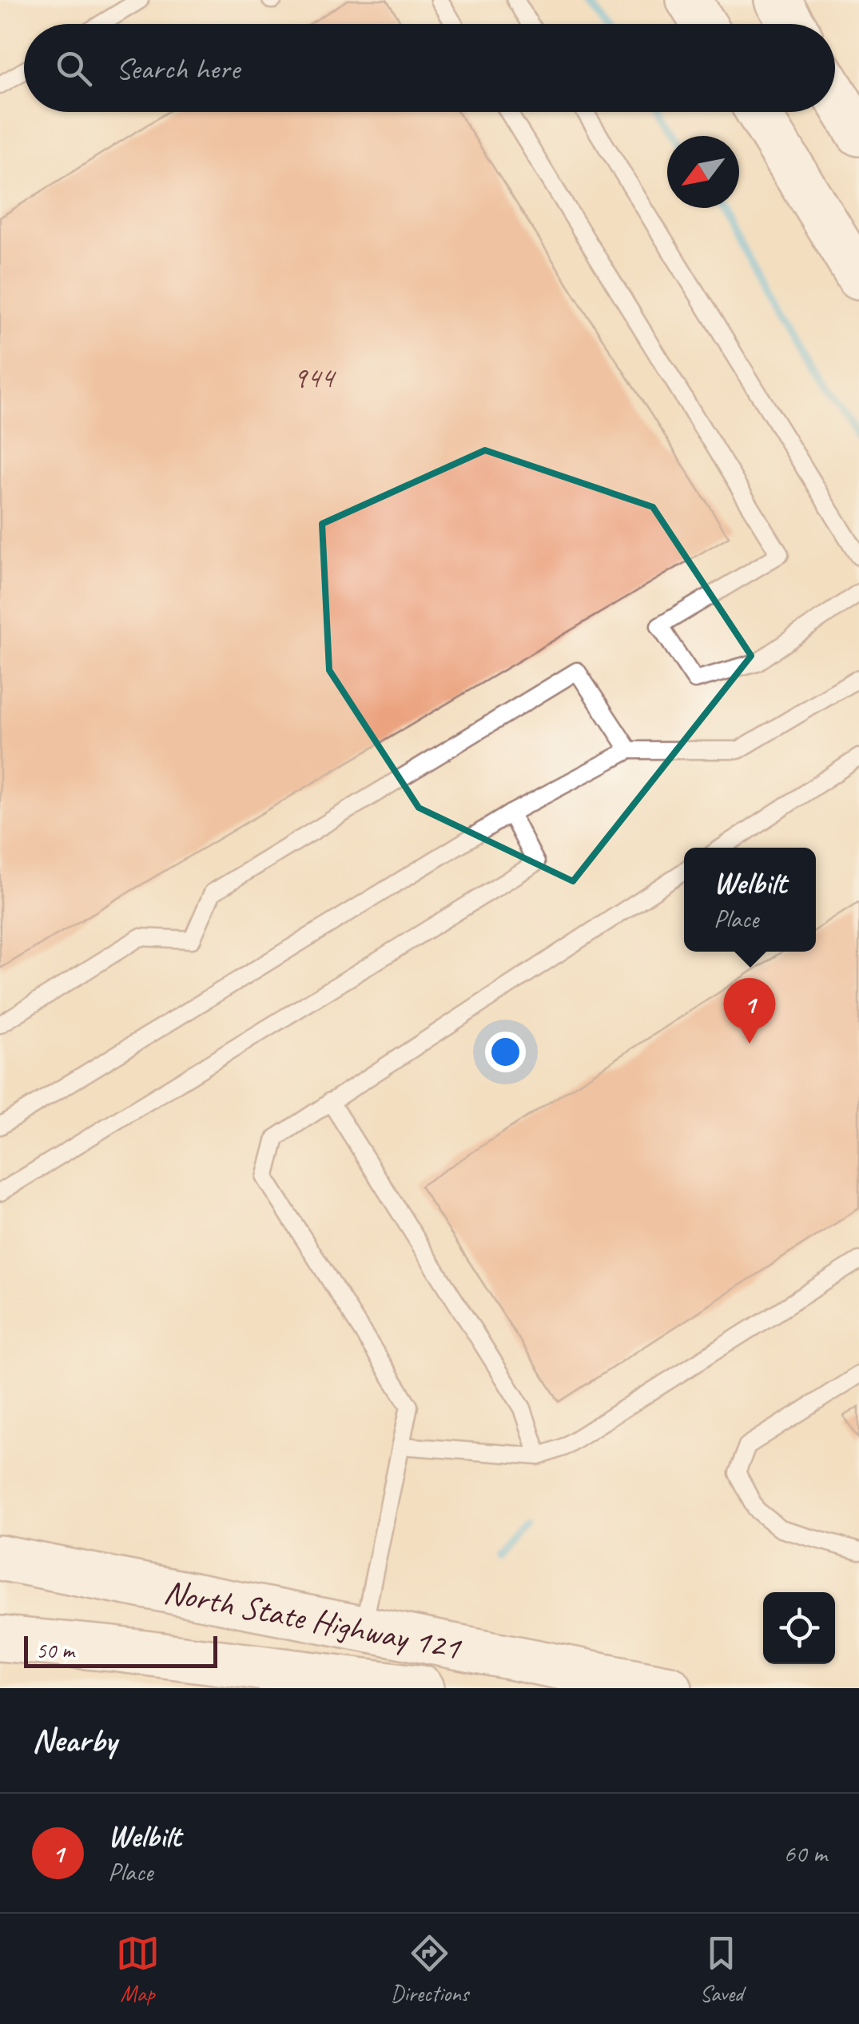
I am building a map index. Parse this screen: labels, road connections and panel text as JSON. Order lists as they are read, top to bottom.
{
  "streets": {
    "main road": ["North State Highway 121"]
  },
  "house_numbers": ["944"],
  "scale_bar": "50 m",
  "north": "bottom left",
  "page": {
    "search": "Search here",
    "popup": ["Welbilt", "Place"],
    "pins": "1",
    "scale": "50 m",
    "heading": "Nearby",
    "list": [
      {
        "mark": "1",
        "name": "Welbilt",
        "note": "Place",
        "value": "60 m"
      }
    ],
    "nav": ["Map", "Directions", "Saved"]
  }
}
